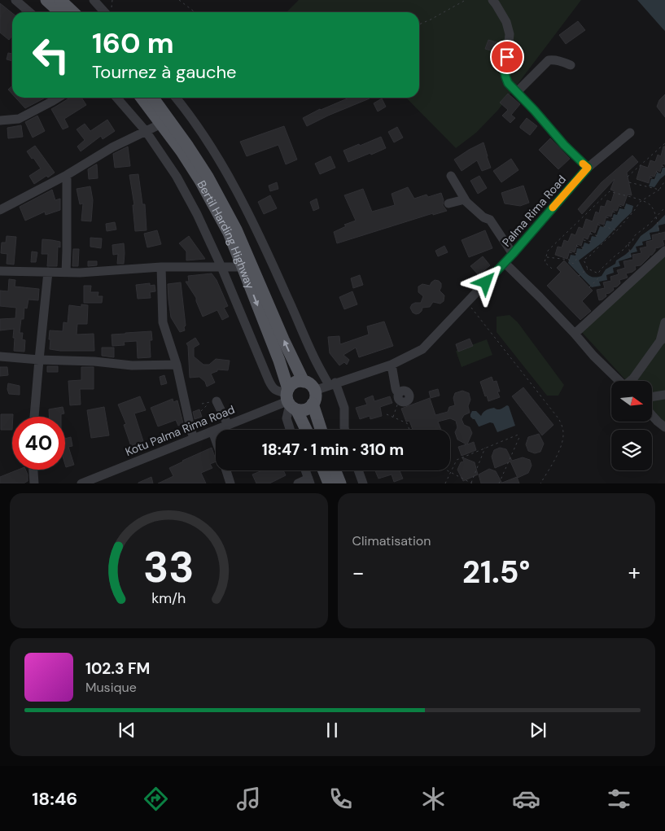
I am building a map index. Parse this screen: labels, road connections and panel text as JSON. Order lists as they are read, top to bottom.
{
  "streets": {
    "main road": ["Bertil Harding Highway"],
    "street": ["Palma Rima Road", "Kotu Palma Rima Road"]
  },
  "crossings": [
    ["Palma Rima Road", "Bertil Harding Highway"],
    ["Palma Rima Road", "Kotu Palma Rima Road"],
    ["Bertil Harding Highway", "Kotu Palma Rima Road"]
  ],
  "north": "right",
  "page": {
    "turn": ["160 m", "Tournez à gauche"],
    "limit": "40",
    "trip": "18:47 · 1 min · 310 m",
    "tile": "Climatisation",
    "heat": ["−", "21.5°", "+"],
    "song": ["102.3 FM", "Musique"],
    "tabs": "18:46",
    "gauge": ["33", "km/h"]
  }
}
